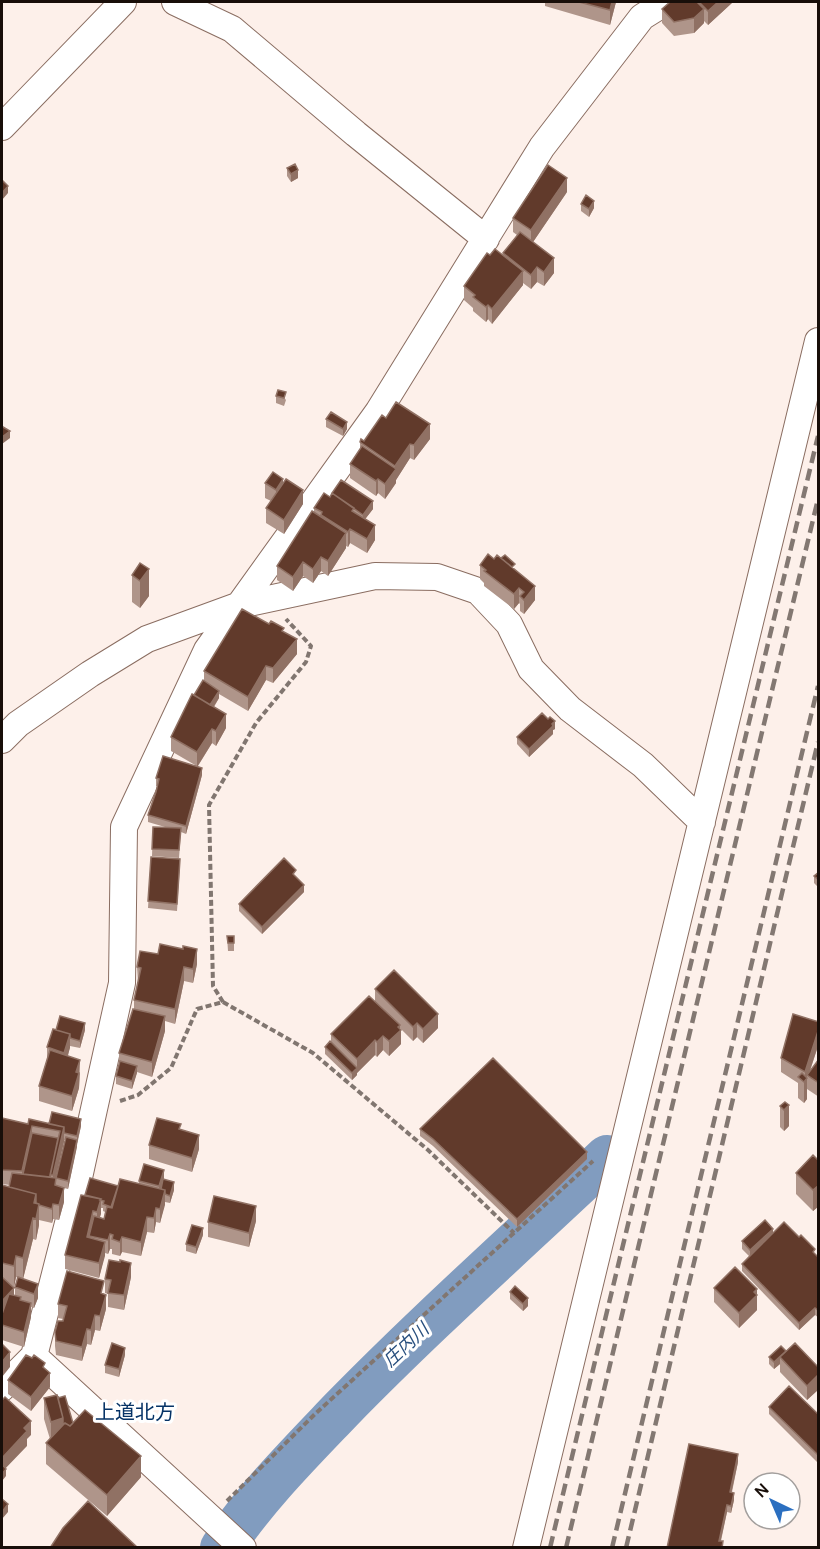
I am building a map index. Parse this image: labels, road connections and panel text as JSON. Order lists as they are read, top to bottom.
{
  "districts": ["上道北方"],
  "water": ["庄内川"],
  "north": "top left"
}
